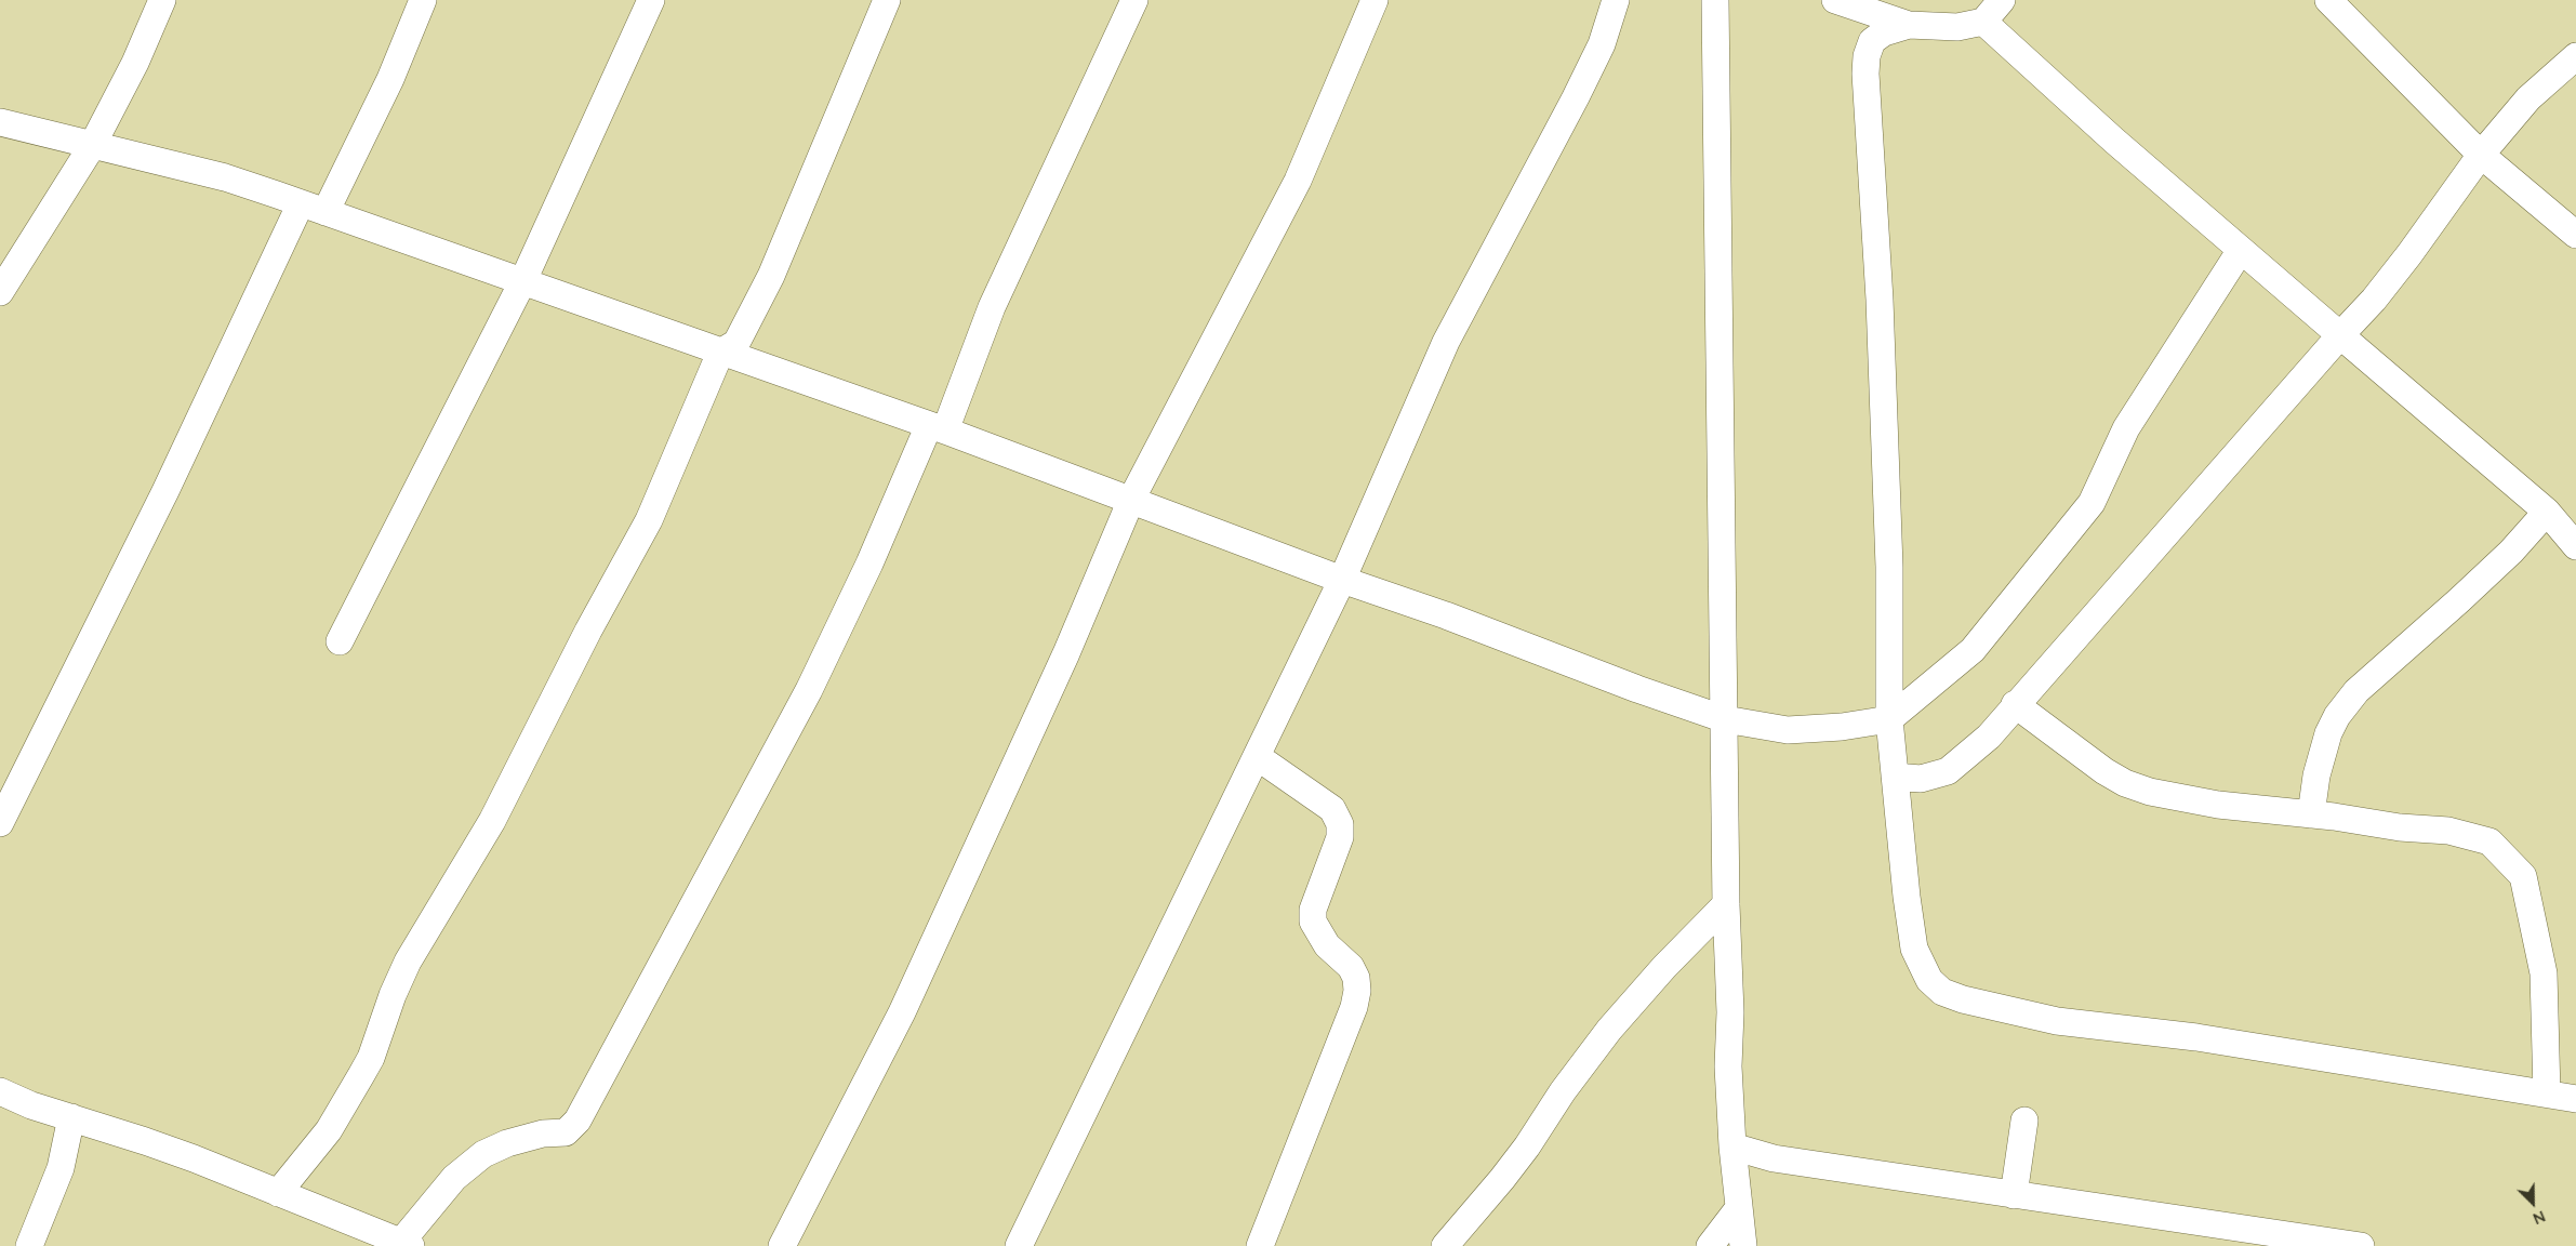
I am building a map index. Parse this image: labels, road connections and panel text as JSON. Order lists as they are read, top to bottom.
{
  "north": "bottom right"
}
